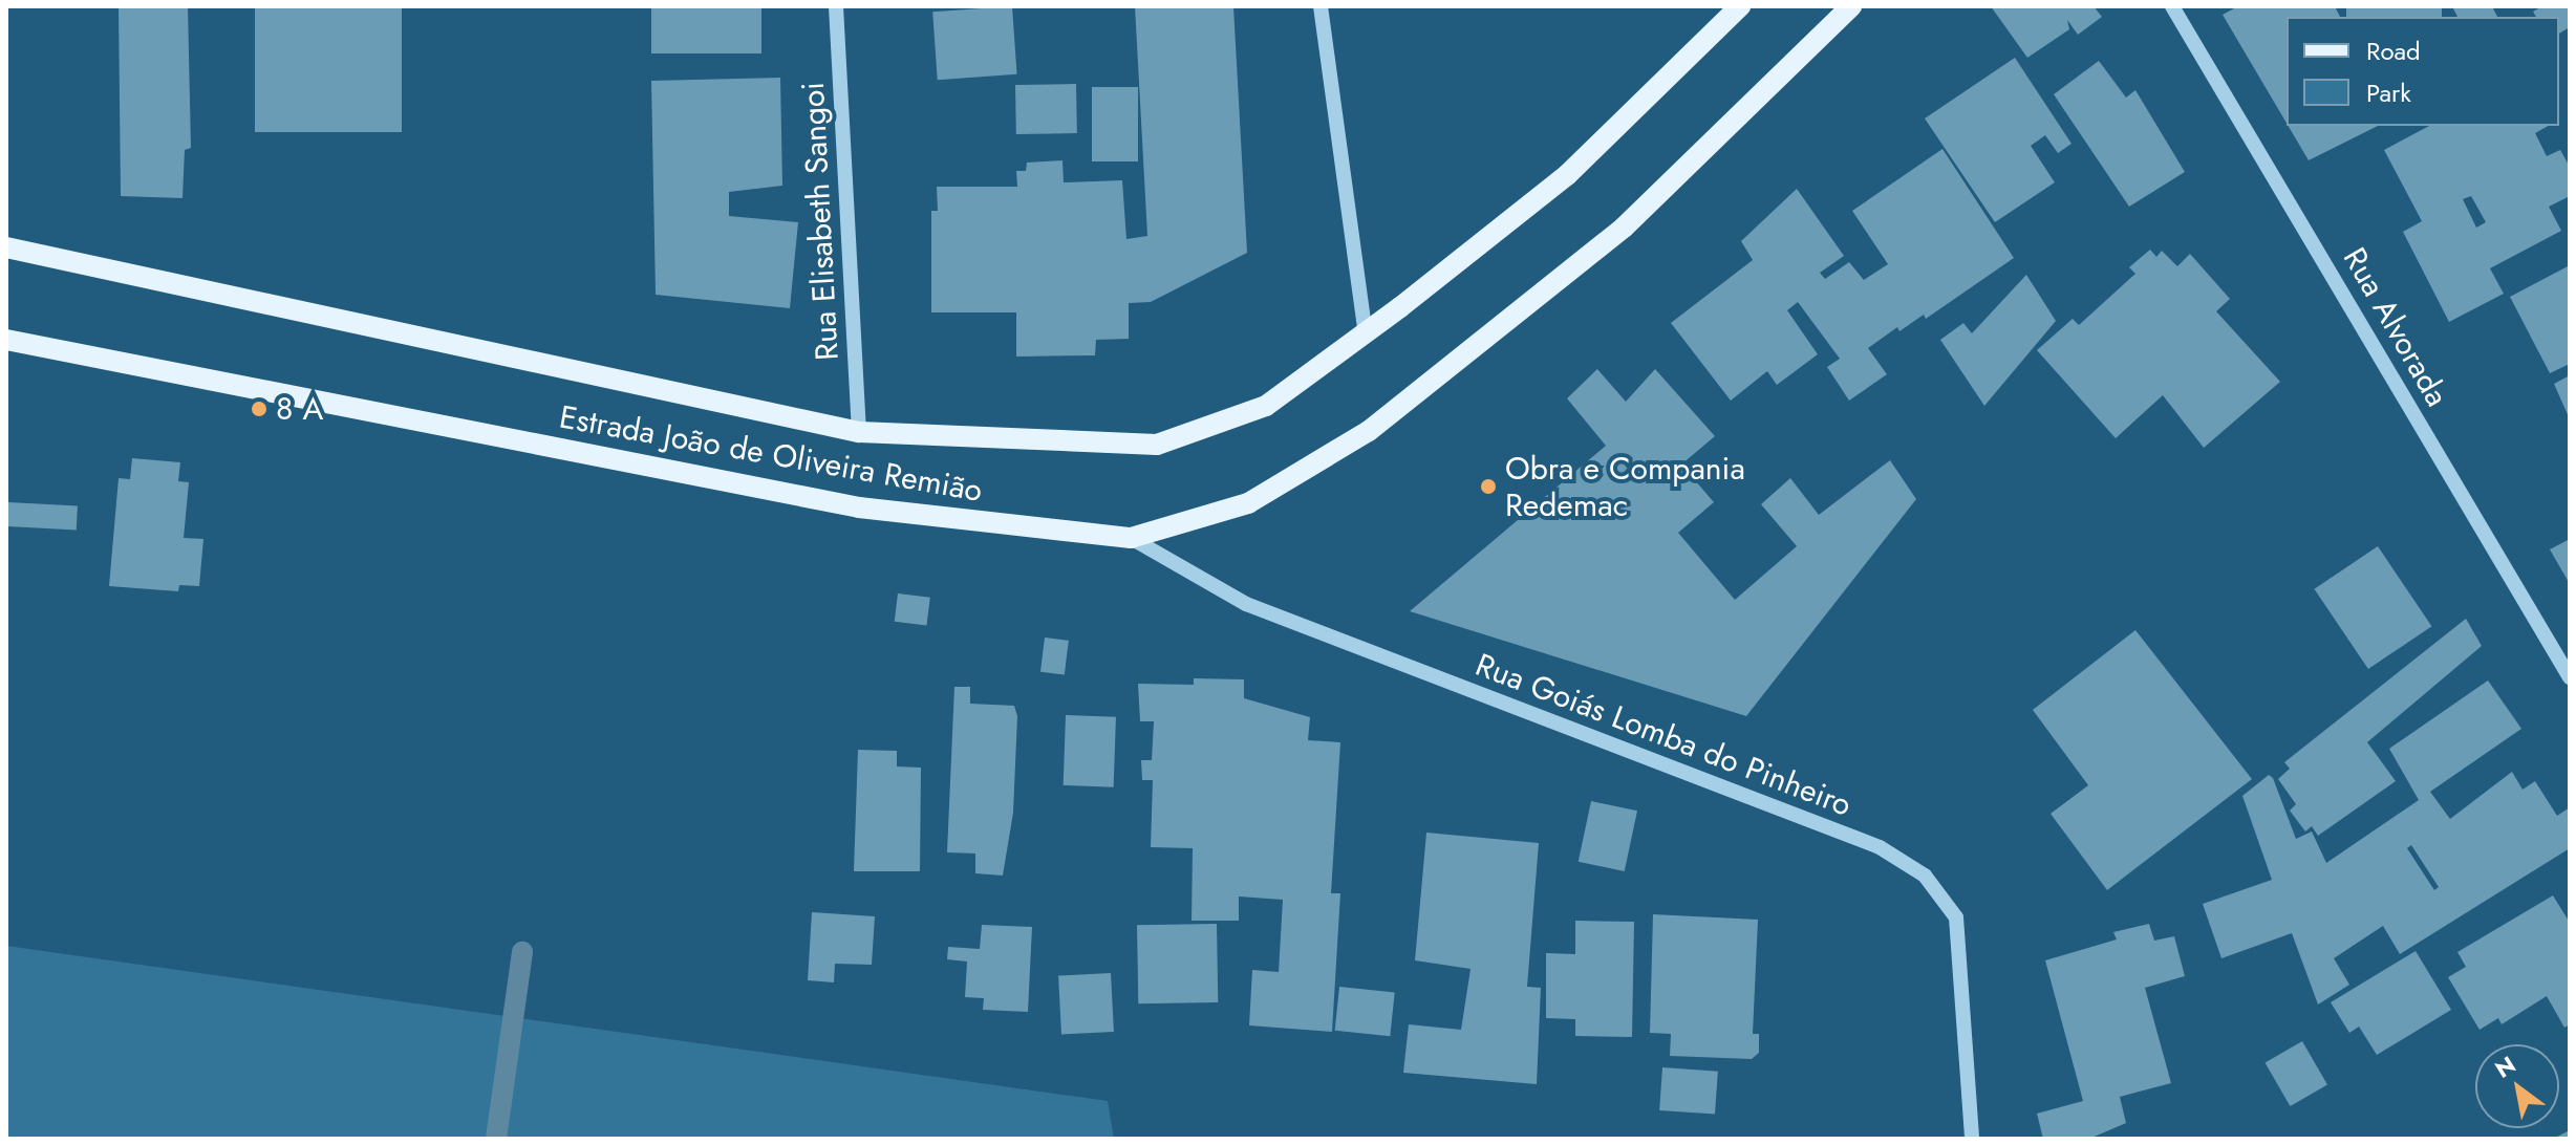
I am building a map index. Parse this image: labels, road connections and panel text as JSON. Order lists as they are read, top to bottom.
{
  "streets": {
    "main road": ["Estrada João de Oliveira Remião"],
    "street": ["Rua Elisabeth Sangoi", "Rua Alvorada", "Rua Goiás Lomba do Pinheiro"]
  },
  "crossings": [
    ["Rua Elisabeth Sangoi", "Estrada João de Oliveira Remião"],
    ["Estrada João de Oliveira Remião", "Rua Goiás Lomba do Pinheiro"]
  ],
  "places": ["8 A", "Obra e Compania Redemac"],
  "legend": ["Road", "Park"],
  "north": "top left"
}
